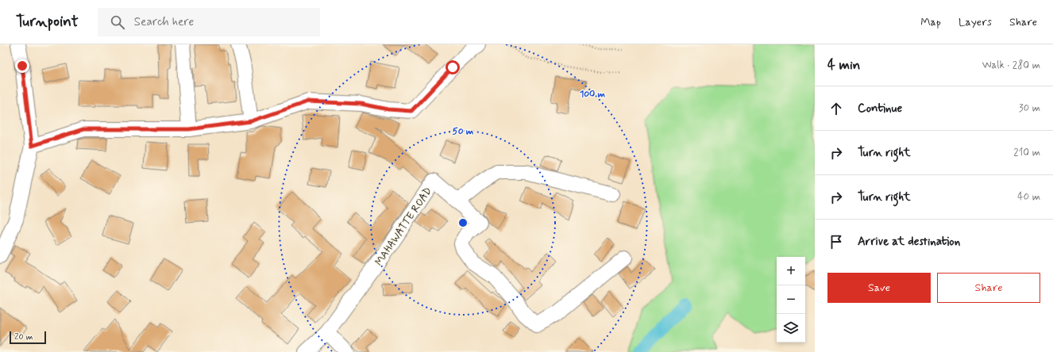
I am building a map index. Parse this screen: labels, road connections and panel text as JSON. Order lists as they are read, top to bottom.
{
  "streets": {
    "street": ["MAHAWATTE ROAD"]
  },
  "scale_bar": "20 m",
  "page": {
    "header": "Turnpoint",
    "search": "Search here",
    "nav": ["Map", "Layers", "Share"],
    "heading": ["4 min", "Walk · 280 m"],
    "list": [
      ["Continue", "30 m"],
      ["Turn right", "210 m"],
      ["Turn right", "40 m"],
      "Arrive at destination"
    ],
    "map_buttons": ["+", "−"],
    "buttons": ["Save", "Share"],
    "scale": "20 m"
  },
  "rings": ["100 m", "50 m"]
}
